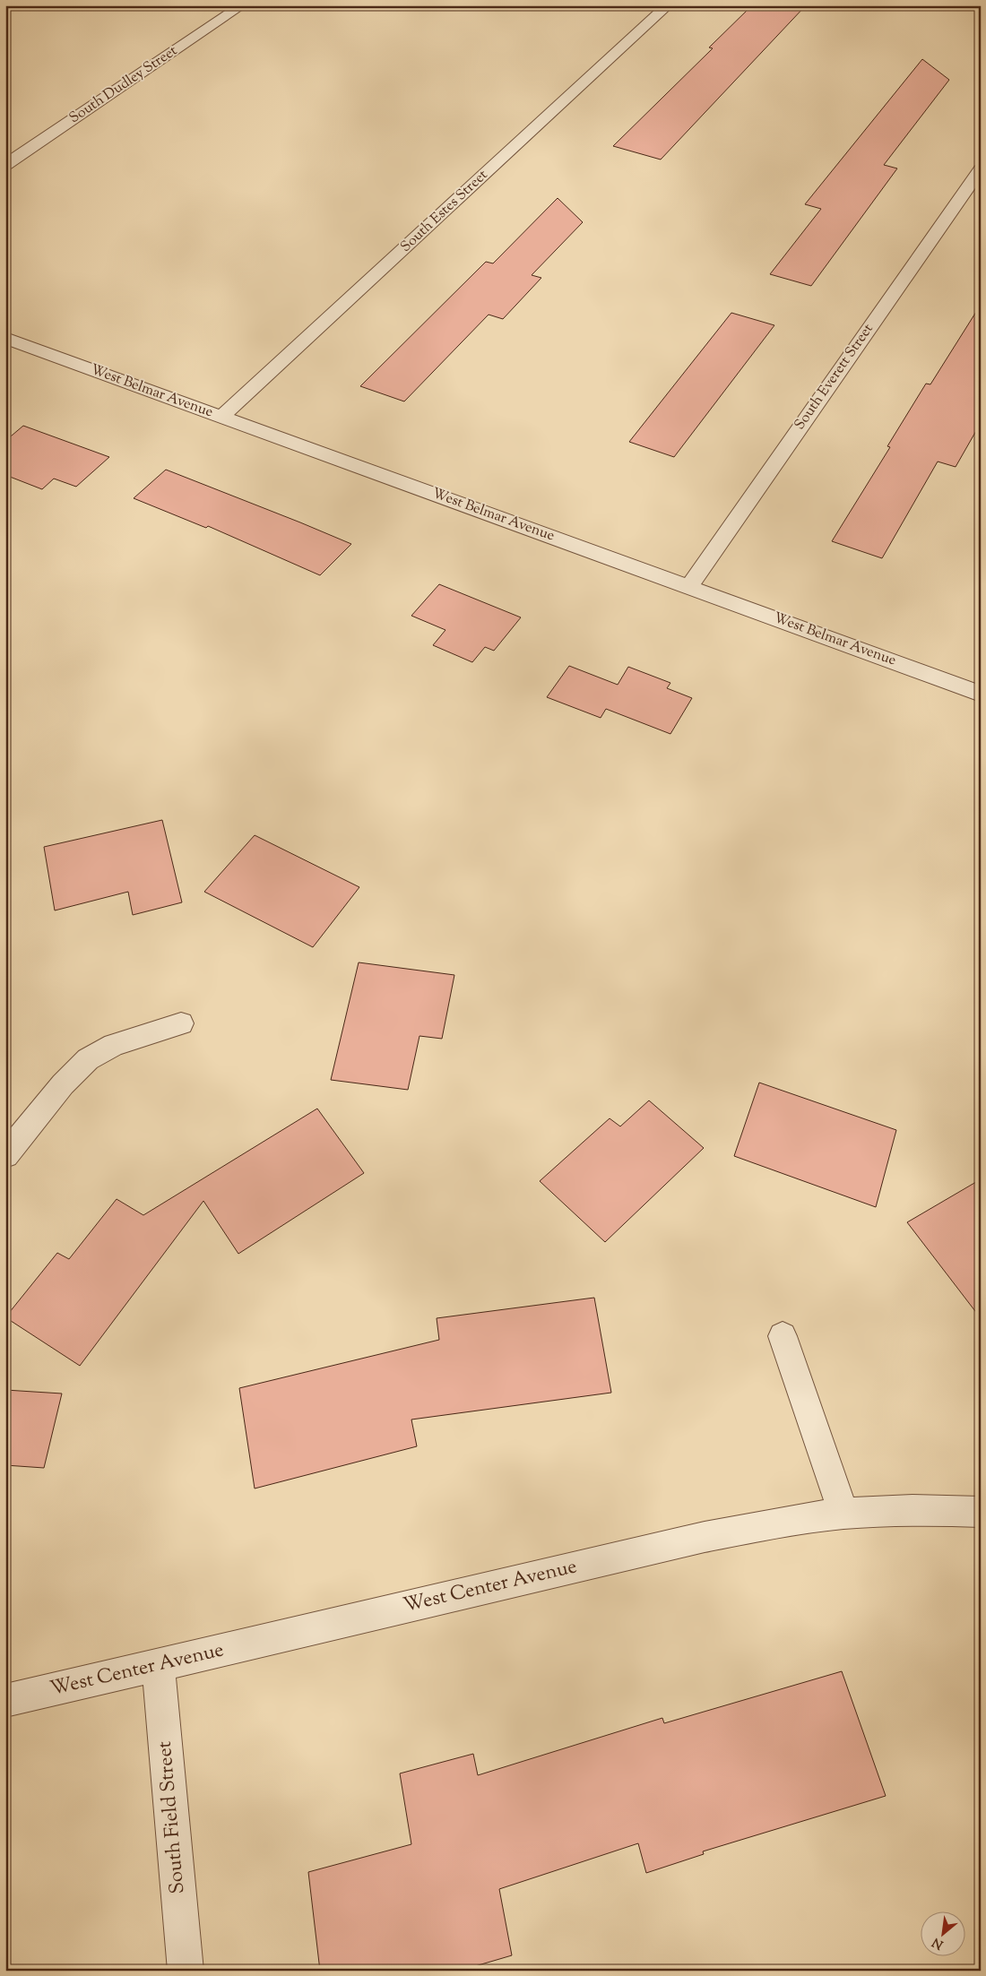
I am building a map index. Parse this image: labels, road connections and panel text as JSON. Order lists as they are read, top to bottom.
{
  "streets": {
    "street": [
      "South Dudley Street",
      "South Estes Street",
      "South Everett Street",
      "West Belmar Avenue",
      "West Center Avenue",
      "South Field Street"
    ]
  },
  "crossings": [
    ["South Estes Street", "West Belmar Avenue"],
    ["South Everett Street", "West Belmar Avenue"],
    ["West Center Avenue", "South Field Street"]
  ],
  "north": "bottom left"
}
